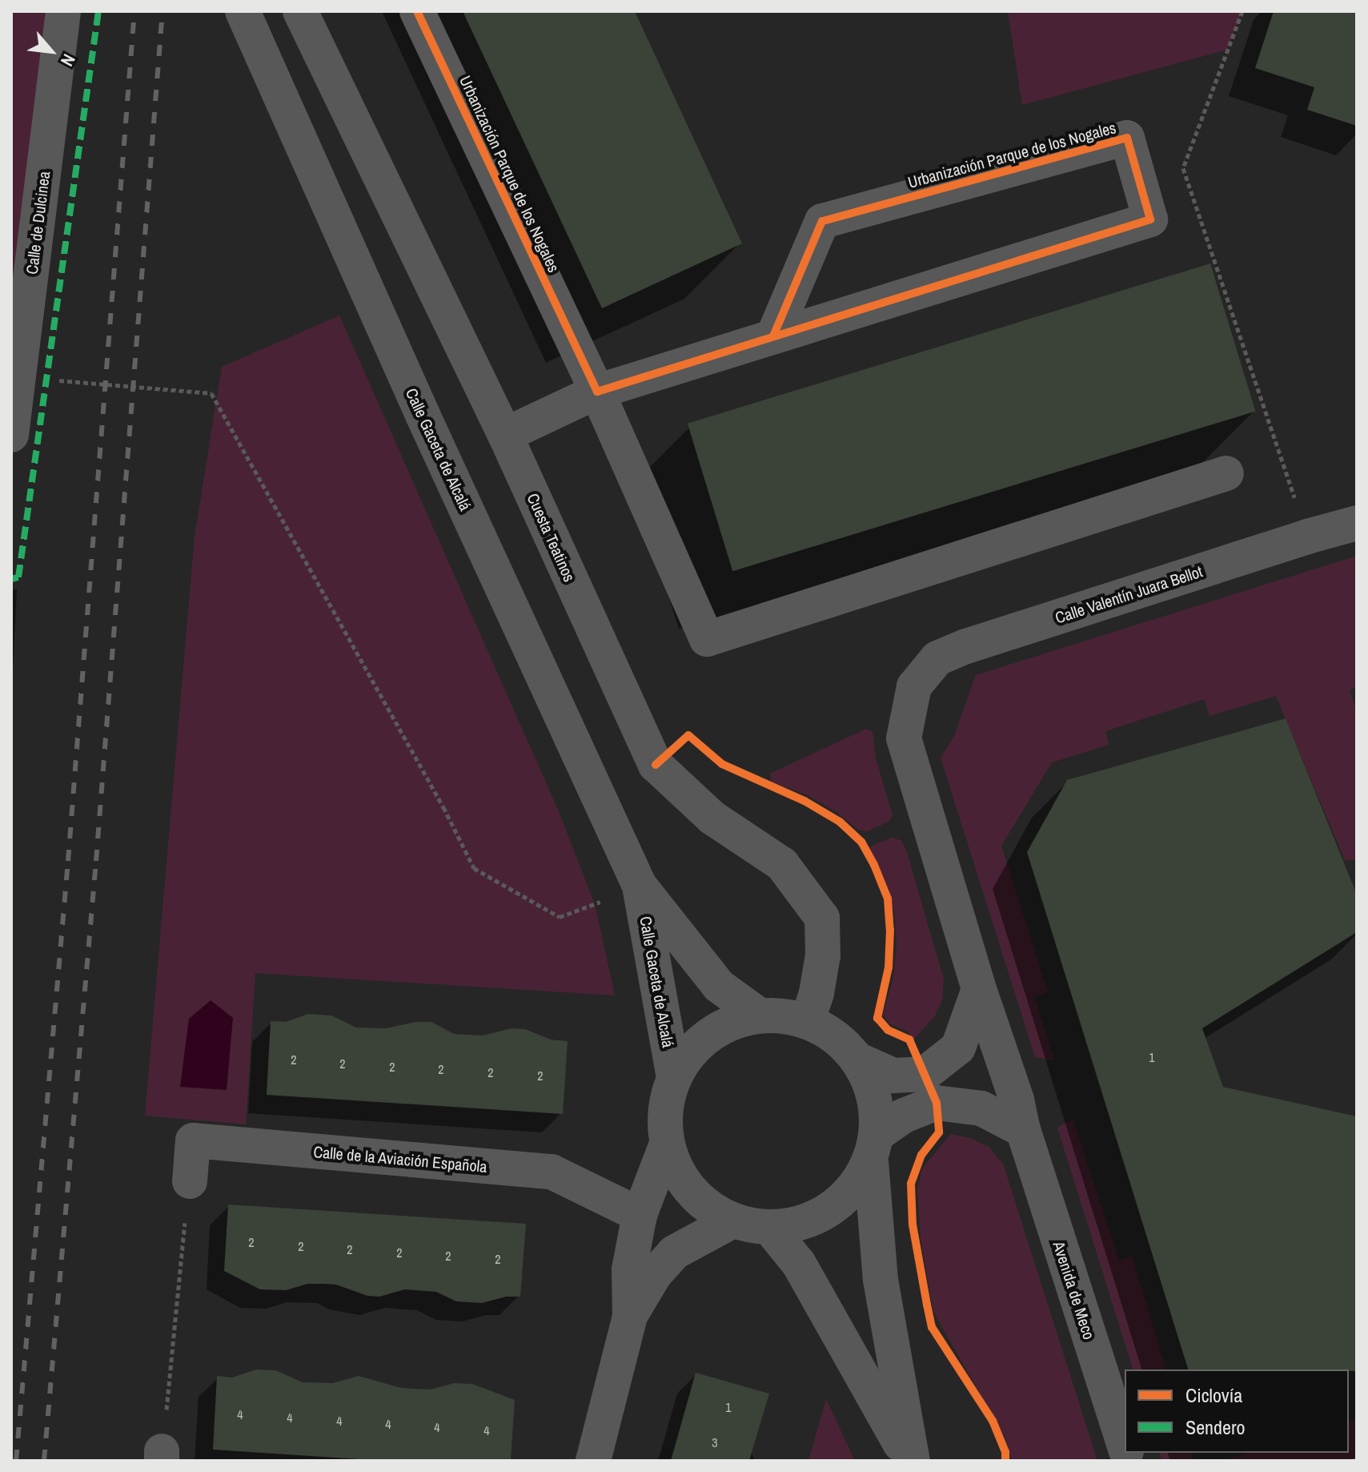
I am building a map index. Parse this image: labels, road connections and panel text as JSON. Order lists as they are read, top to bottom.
{
  "streets": {
    "street": [
      "Urbanización Parque de los Nogales",
      "Calle de Dulcinea",
      "Calle Gaceta de Alcalá",
      "Cuesta Teatinos",
      "Calle Valentín Juara Bellot",
      "Calle de la Aviación Española",
      "Avenida de Meco"
    ]
  },
  "crossings": [
    ["Urbanización Parque de los Nogales", "Cuesta Teatinos"],
    ["Calle Gaceta de Alcalá", "Cuesta Teatinos"],
    ["Calle Valentín Juara Bellot", "Avenida de Meco"]
  ],
  "house_numbers": [
    "1",
    "2",
    "2",
    "2",
    "2",
    "2",
    "2",
    "2",
    "2",
    "2",
    "2",
    "2",
    "2",
    "1",
    "4",
    "4",
    "4",
    "4",
    "4",
    "4",
    "3"
  ],
  "legend": ["Ciclovía", "Sendero"],
  "north": "bottom right"
}
